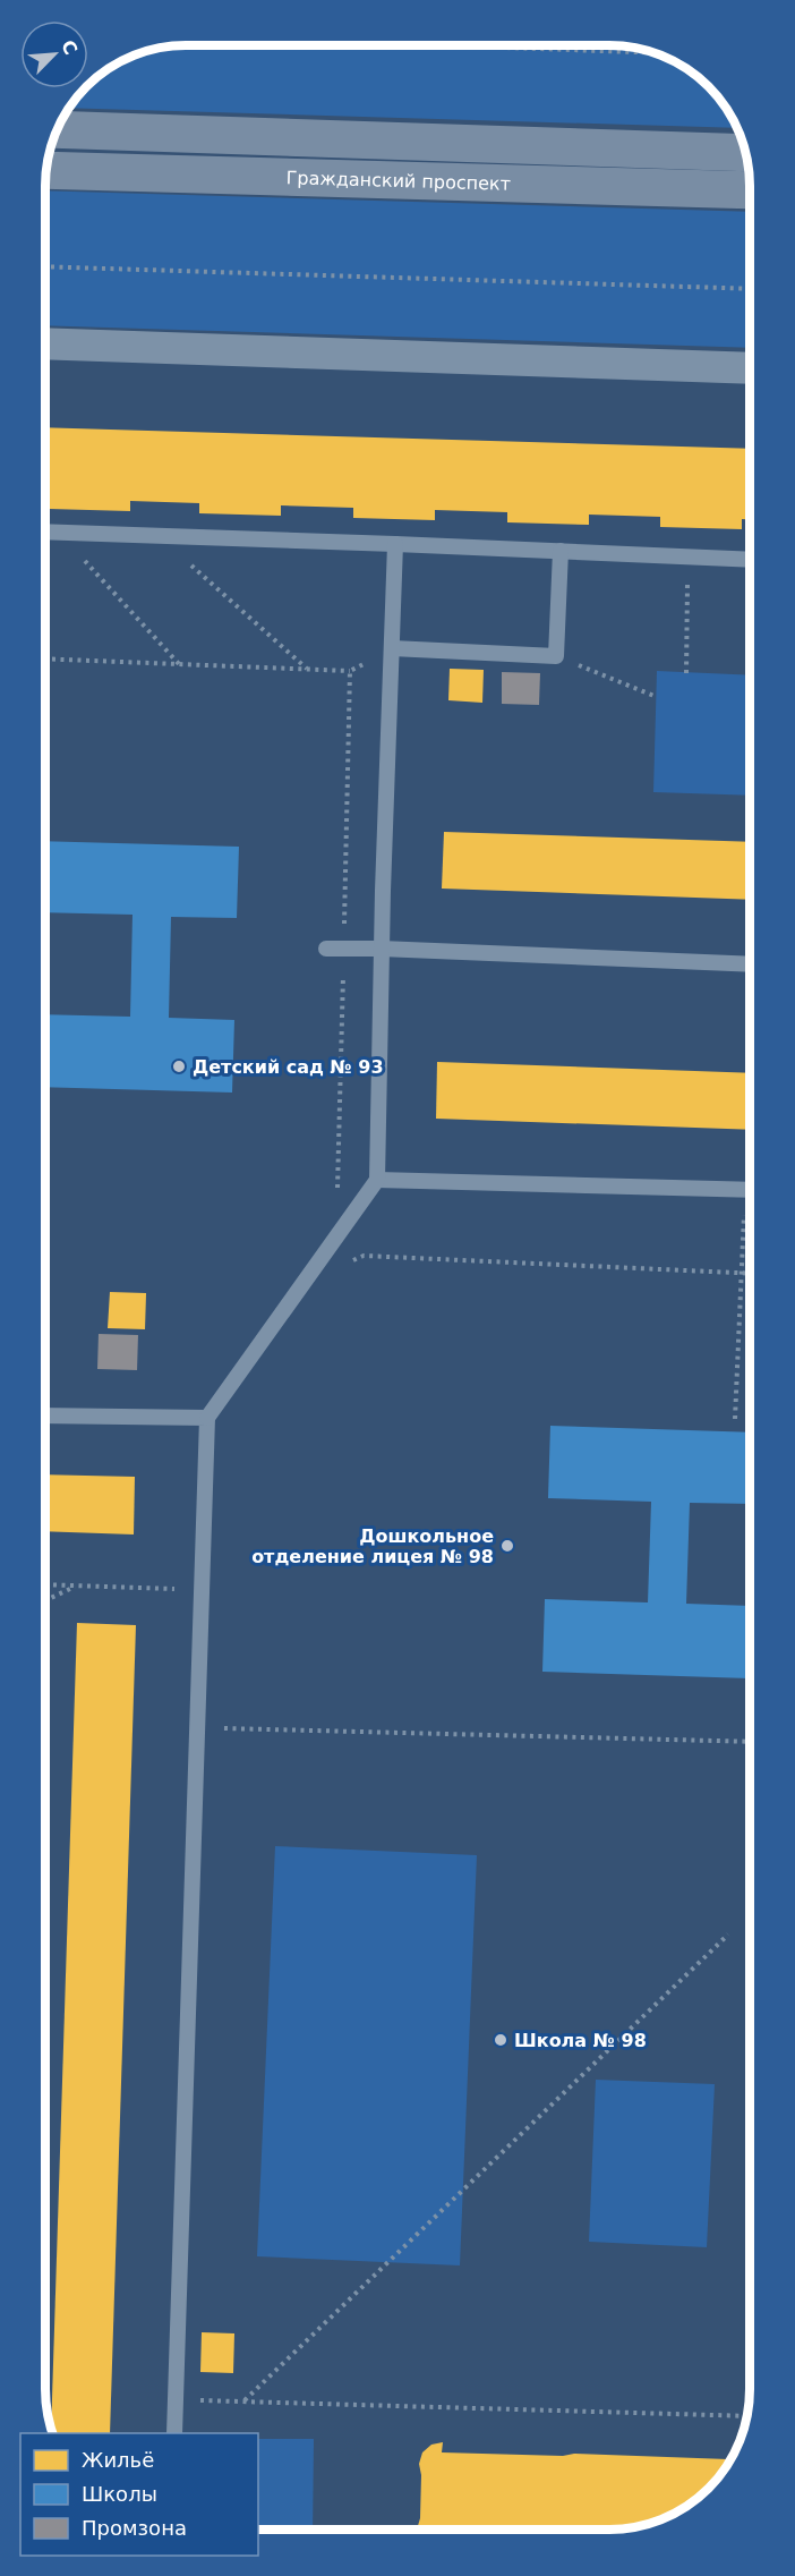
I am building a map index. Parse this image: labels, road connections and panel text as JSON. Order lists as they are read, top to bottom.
{
  "streets": {
    "main road": ["Гражданский проспект"]
  },
  "places": ["Детский сад № 93", "Дошкольное отделение лицея № 98", "Школа № 98"],
  "legend": ["Жильё", "Школы", "Промзона"],
  "north": "top right"
}
